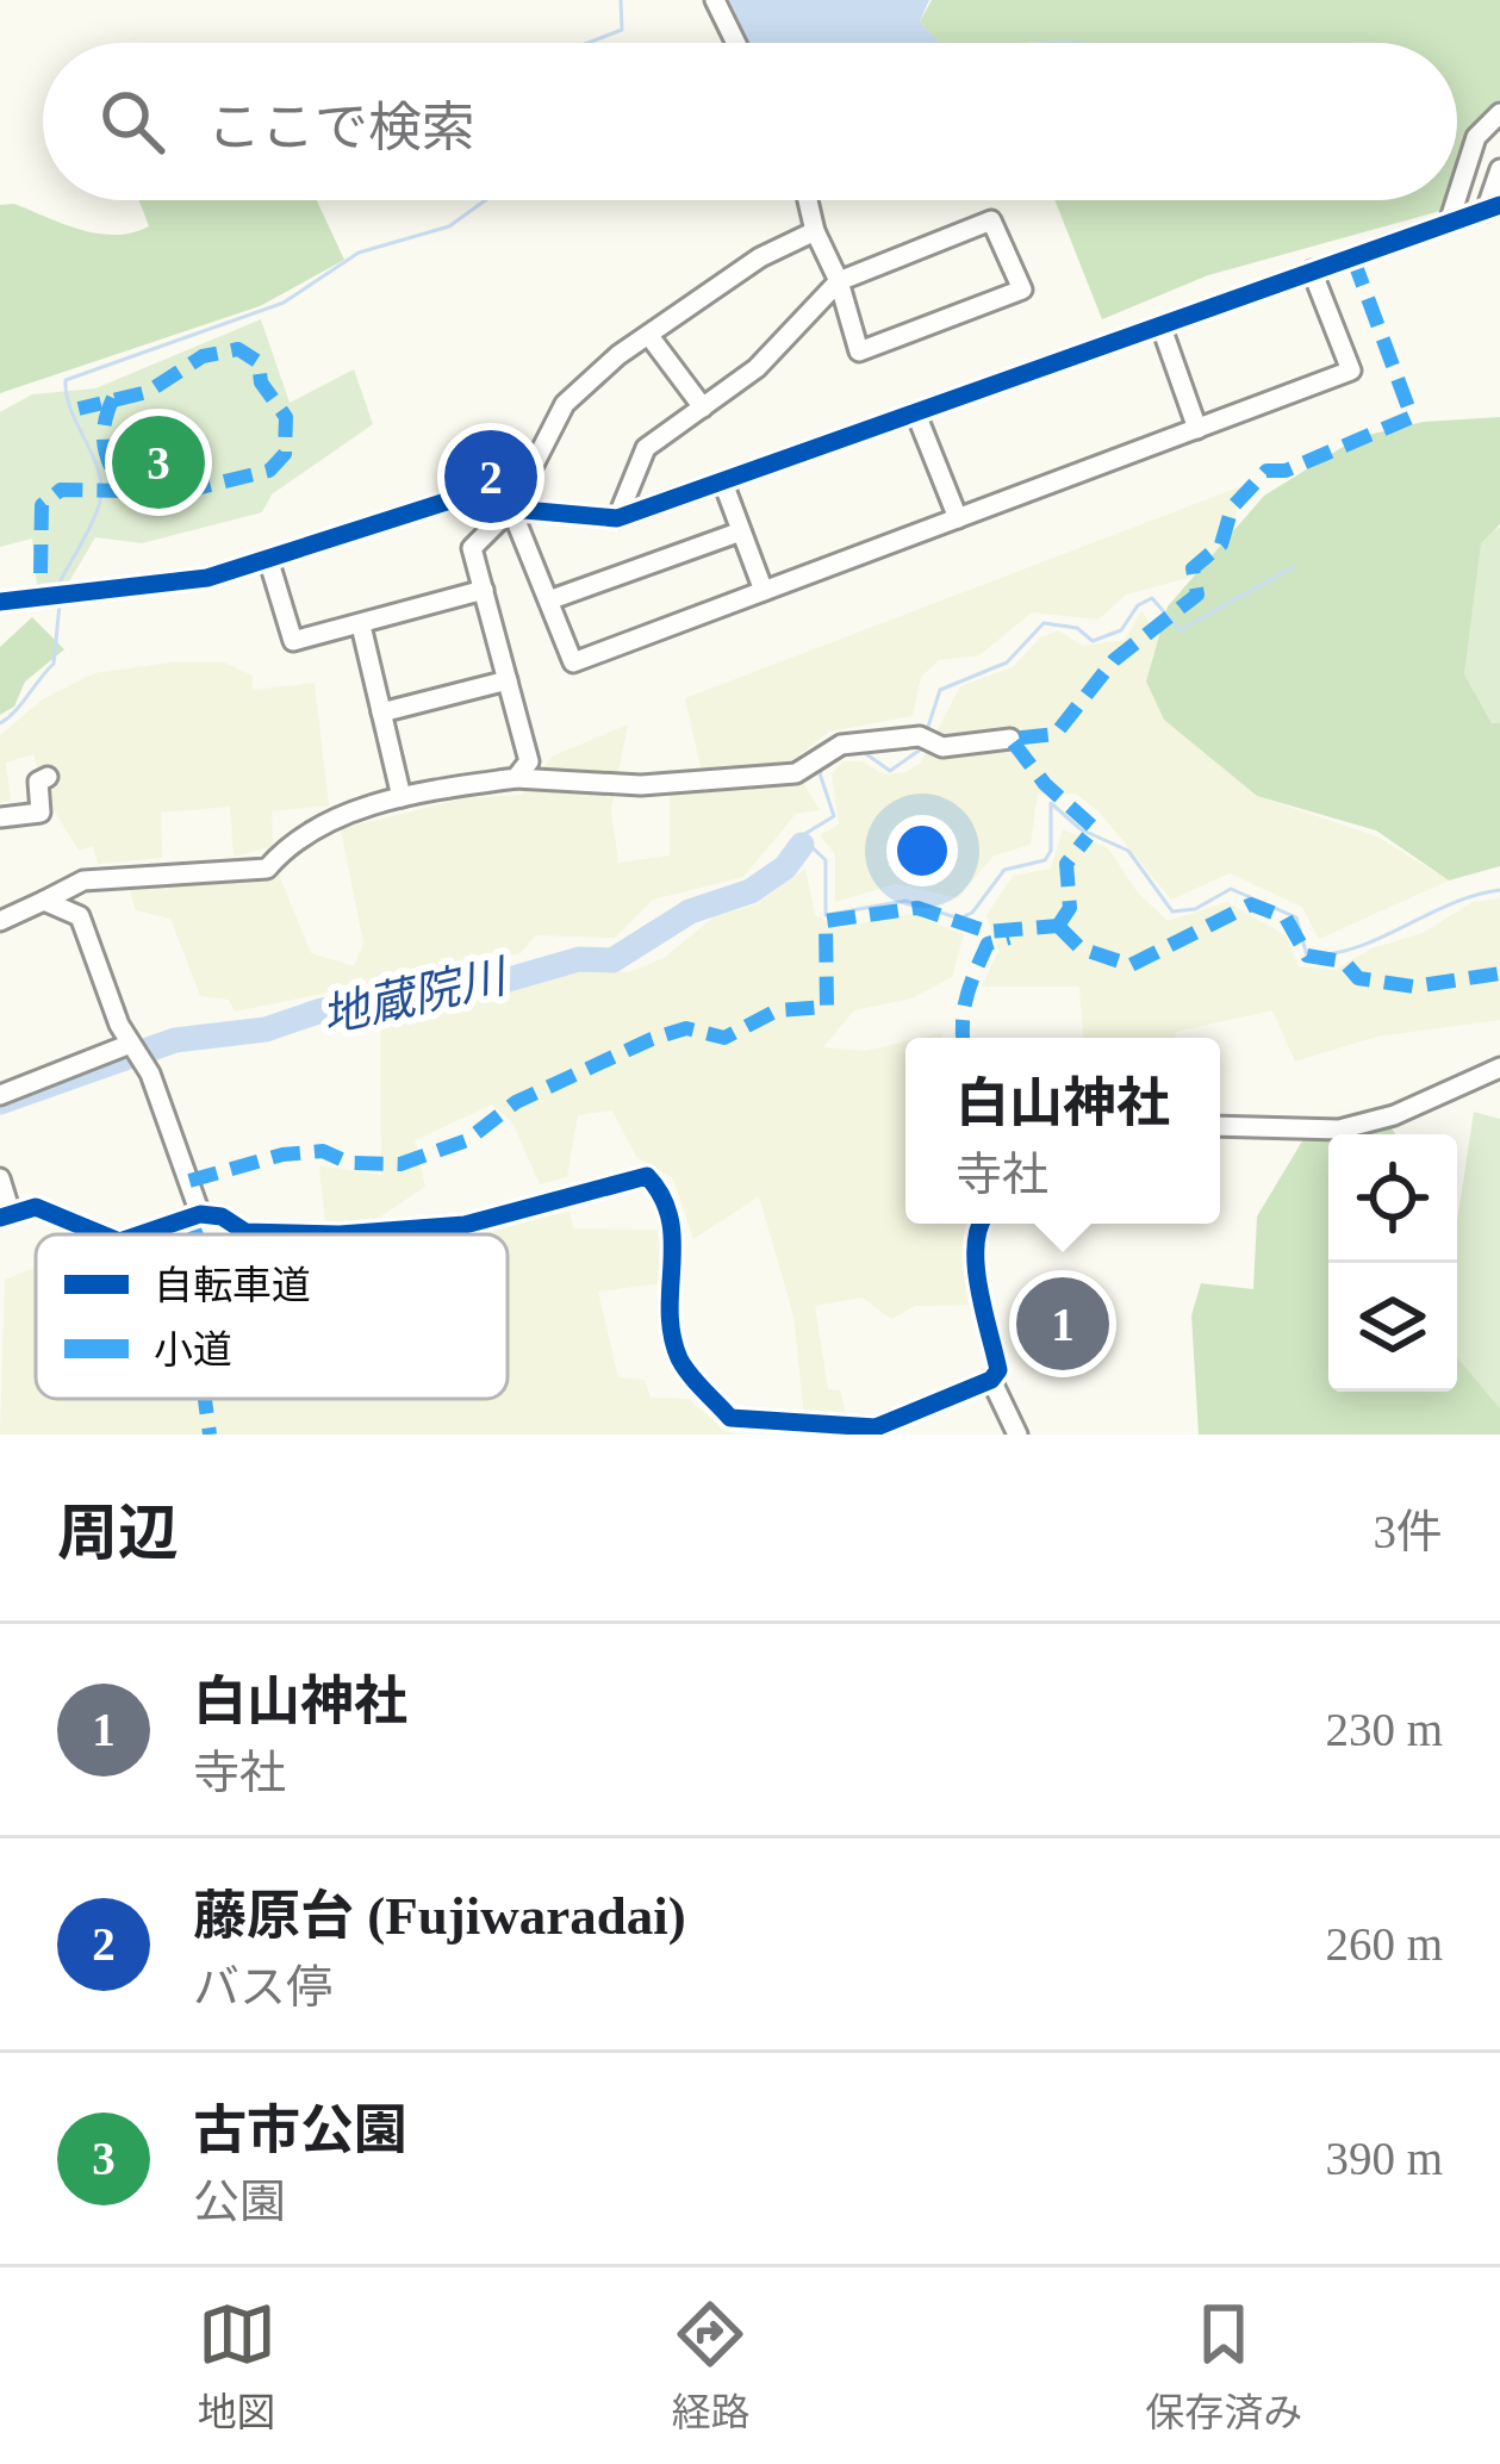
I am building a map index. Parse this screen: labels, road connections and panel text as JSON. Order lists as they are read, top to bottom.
{
  "water": ["地蔵院川"],
  "legend": ["自転車道", "小道"],
  "page": {
    "search": "ここで検索",
    "pins": ["3", "2", "1"],
    "popup": ["白山神社", "寺社"],
    "heading": ["周辺", "3件"],
    "list": [
      {
        "mark": "1",
        "name": "白山神社",
        "note": "寺社",
        "value": "230 m"
      },
      {
        "mark": "2",
        "name": "藤原台 (Fujiwaradai)",
        "note": "バス停",
        "value": "260 m"
      },
      {
        "mark": "3",
        "name": "古市公園",
        "note": "公園",
        "value": "390 m"
      }
    ],
    "nav": ["地図", "経路", "保存済み"]
  }
}
